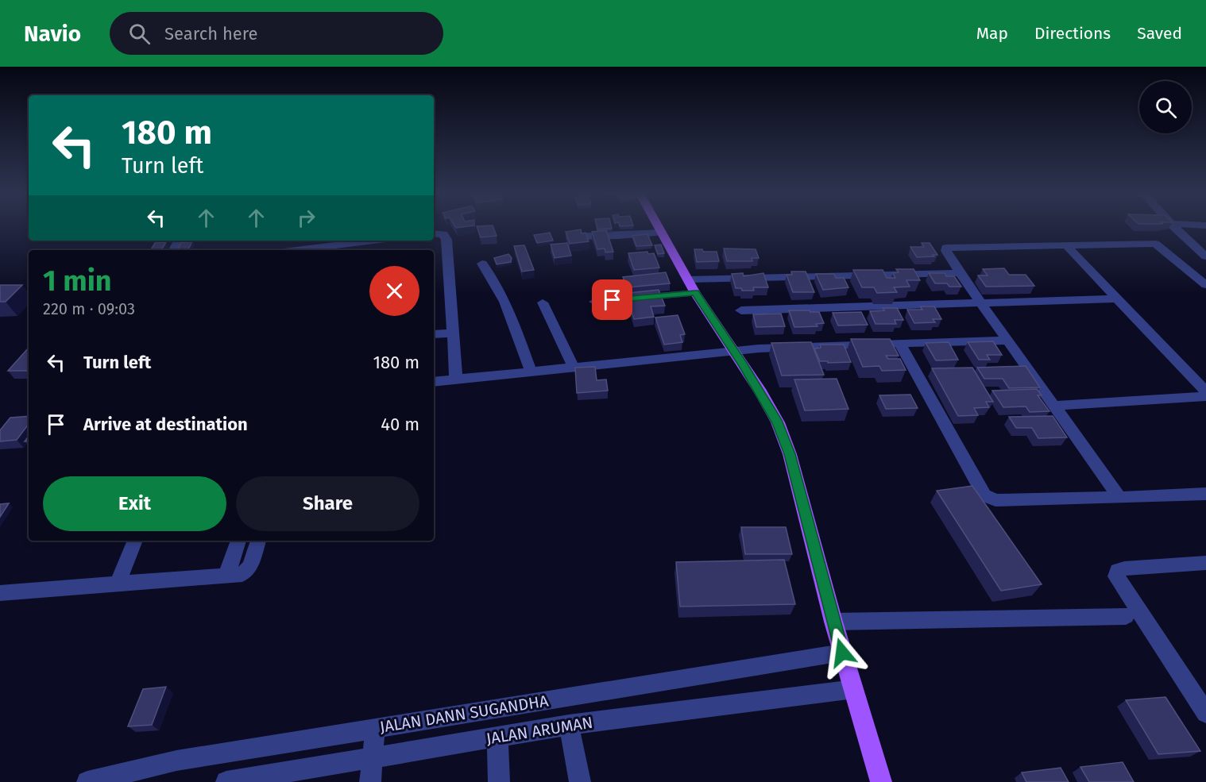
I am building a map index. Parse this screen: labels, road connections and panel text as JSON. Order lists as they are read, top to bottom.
{
  "streets": {
    "street": ["JALAN DANN SUGANDHA", "JALAN ARUMAN"]
  },
  "page": {
    "header": "Navio",
    "search": "Search here",
    "nav": ["Map", "Directions", "Saved"],
    "turn": ["180 m", "Turn left"],
    "heading": ["1 min", "220 m · 09:03"],
    "list": [
      {
        "name": "Turn left",
        "value": "180 m"
      },
      {
        "name": "Arrive at destination",
        "value": "40 m"
      }
    ],
    "buttons": ["Exit", "Share"]
  }
}
